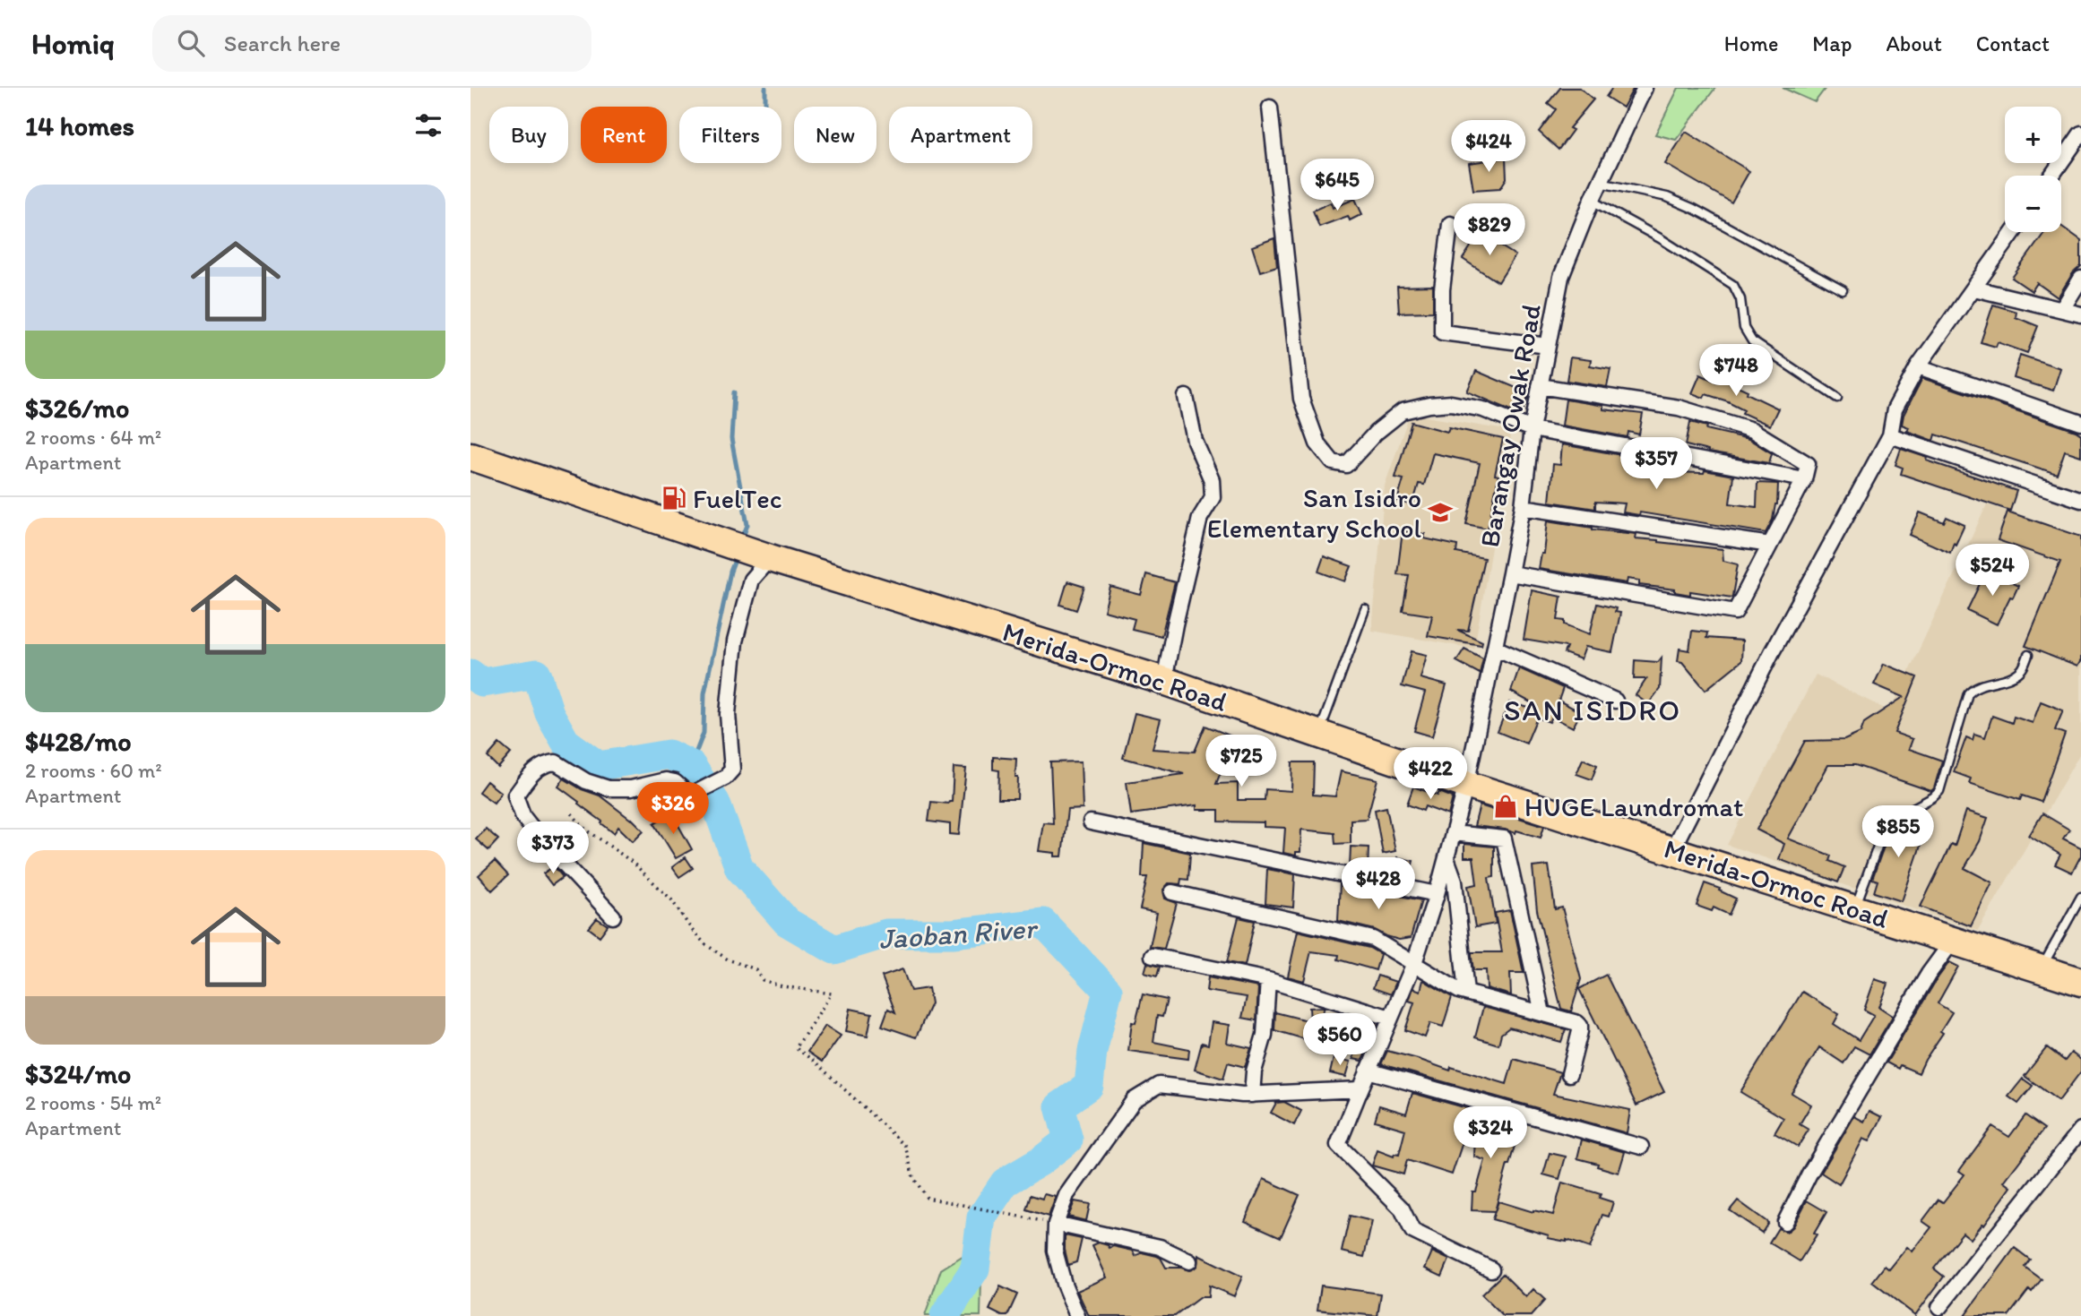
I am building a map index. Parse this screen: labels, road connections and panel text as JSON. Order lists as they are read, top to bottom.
{
  "streets": {
    "highway": ["Merida-Ormoc Road"],
    "street": ["Barangay Owak Road"]
  },
  "crossings": [
    ["Barangay Owak Road", "Merida-Ormoc Road"]
  ],
  "districts": ["SAN ISIDRO"],
  "water": ["Jaoban River"],
  "places": {
    "fuel station": ["FuelTec"],
    "school or university": ["San Isidro Elementary School"],
    "shop": ["HUGE Laundromat"]
  },
  "page": {
    "header": "Homiq",
    "search": "Search here",
    "nav": [
      "Home",
      "Map",
      "About",
      "Contact"
    ],
    "heading": "14 homes",
    "map_buttons": ["+", "−"],
    "chip": [
      "Buy",
      "Rent",
      "Filters",
      "New",
      "Apartment"
    ],
    "price": [
      "$424",
      "$645",
      "$829",
      "$748",
      "$357",
      "$524",
      "$725",
      "$422",
      "$326",
      "$855",
      "$373",
      "$428",
      "$560",
      "$324"
    ],
    "list": [
      {
        "name": "$326/mo",
        "note": "2 rooms · 64 m² · Apartment"
      },
      {
        "name": "$428/mo",
        "note": "2 rooms · 60 m² · Apartment"
      },
      {
        "name": "$324/mo",
        "note": "2 rooms · 54 m² · Apartment"
      }
    ]
  }
}
